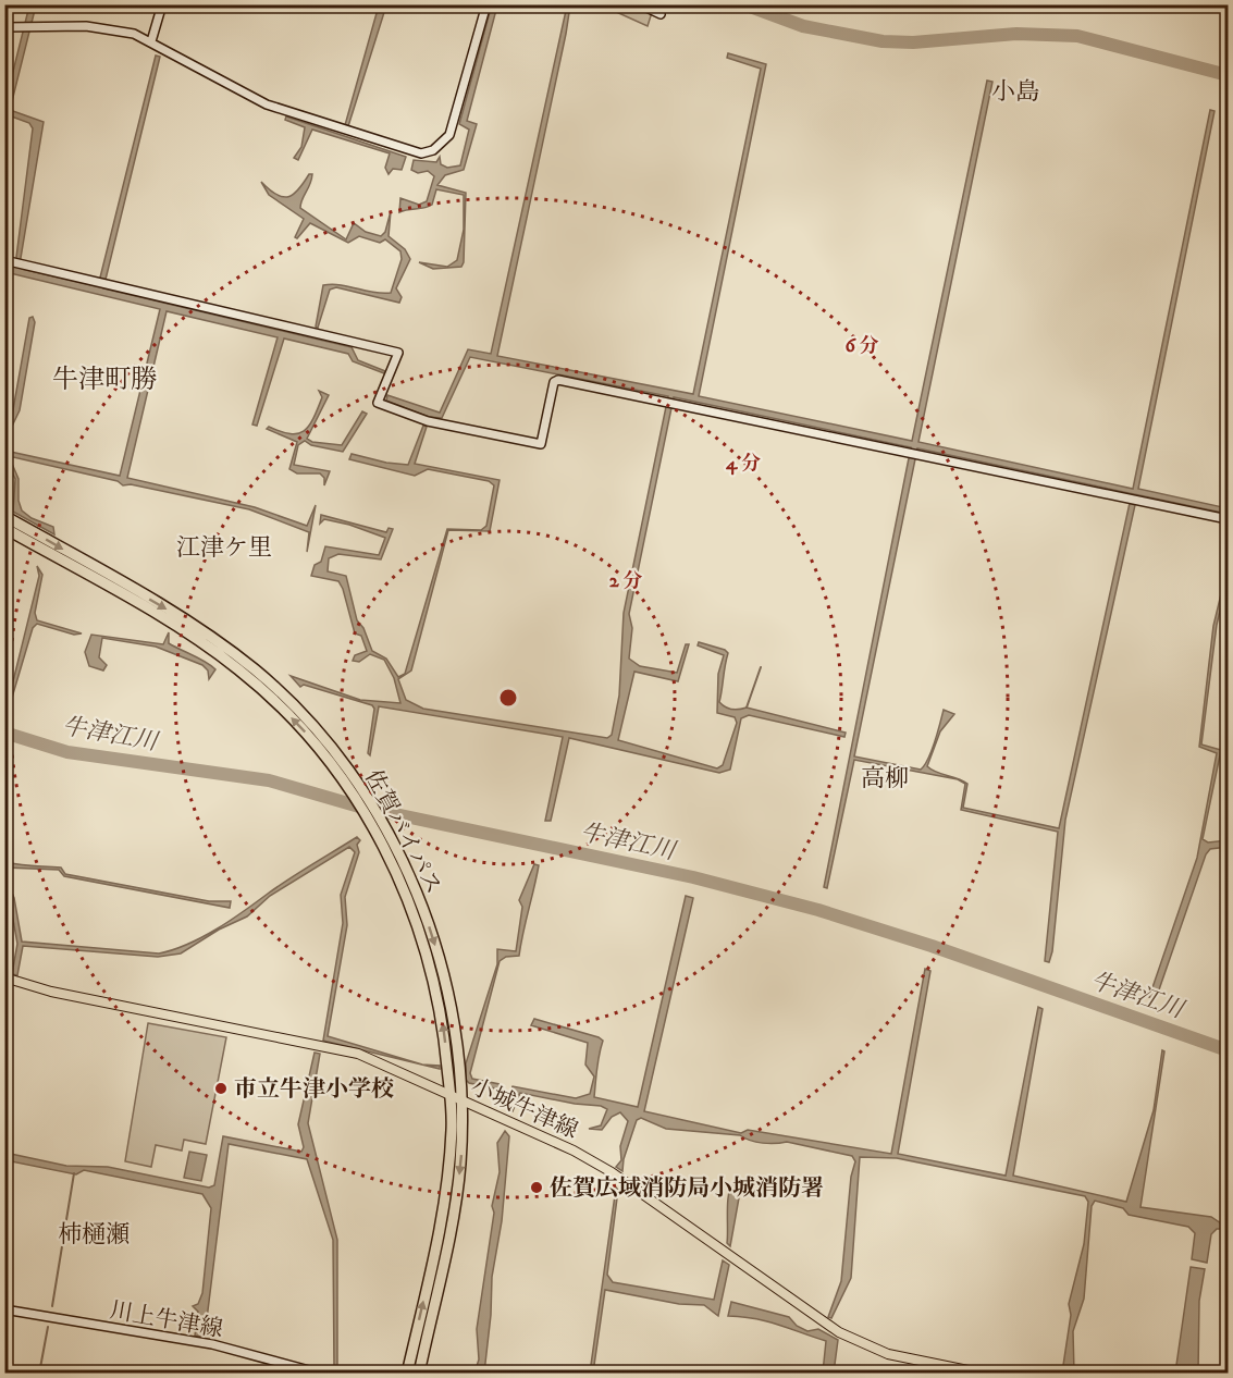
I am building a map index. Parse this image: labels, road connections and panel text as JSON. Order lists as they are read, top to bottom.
{
  "streets": {
    "highway": ["佐賀バイパス"],
    "main road": ["小城牛津線"],
    "street": ["川上牛津線"]
  },
  "crossings": [
    ["佐賀バイパス", "小城牛津線"]
  ],
  "districts": [
    "小島",
    "牛津町勝",
    "江津ケ里",
    "高柳",
    "柿樋瀬"
  ],
  "water": ["牛津江川"],
  "places": ["市立牛津小学校", "佐賀広域消防局小城消防署"],
  "rings": ["6 分", "4 分", "2 分"]
}
